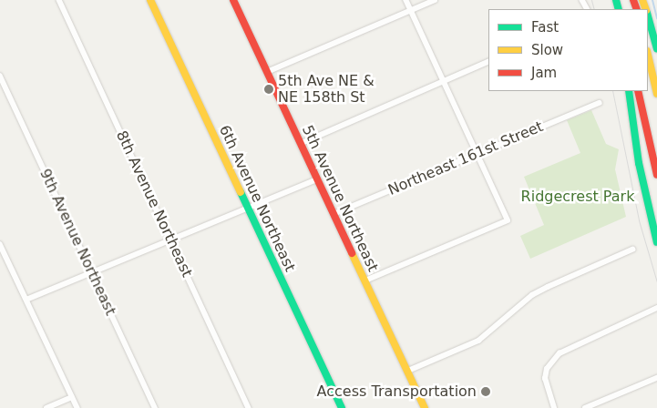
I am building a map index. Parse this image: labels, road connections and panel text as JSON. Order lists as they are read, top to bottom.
{
  "streets": {
    "main road": ["6th Avenue Northeast", "5th Avenue Northeast"],
    "street": ["Northeast 161st Street", "8th Avenue Northeast", "9th Avenue Northeast"]
  },
  "crossings": [
    ["Northeast 161st Street", "5th Avenue Northeast"]
  ],
  "parks": ["Ridgecrest Park"],
  "places": ["5th Ave NE & NE 158th St", "Access Transportation"],
  "legend": ["Fast", "Slow", "Jam"]
}
